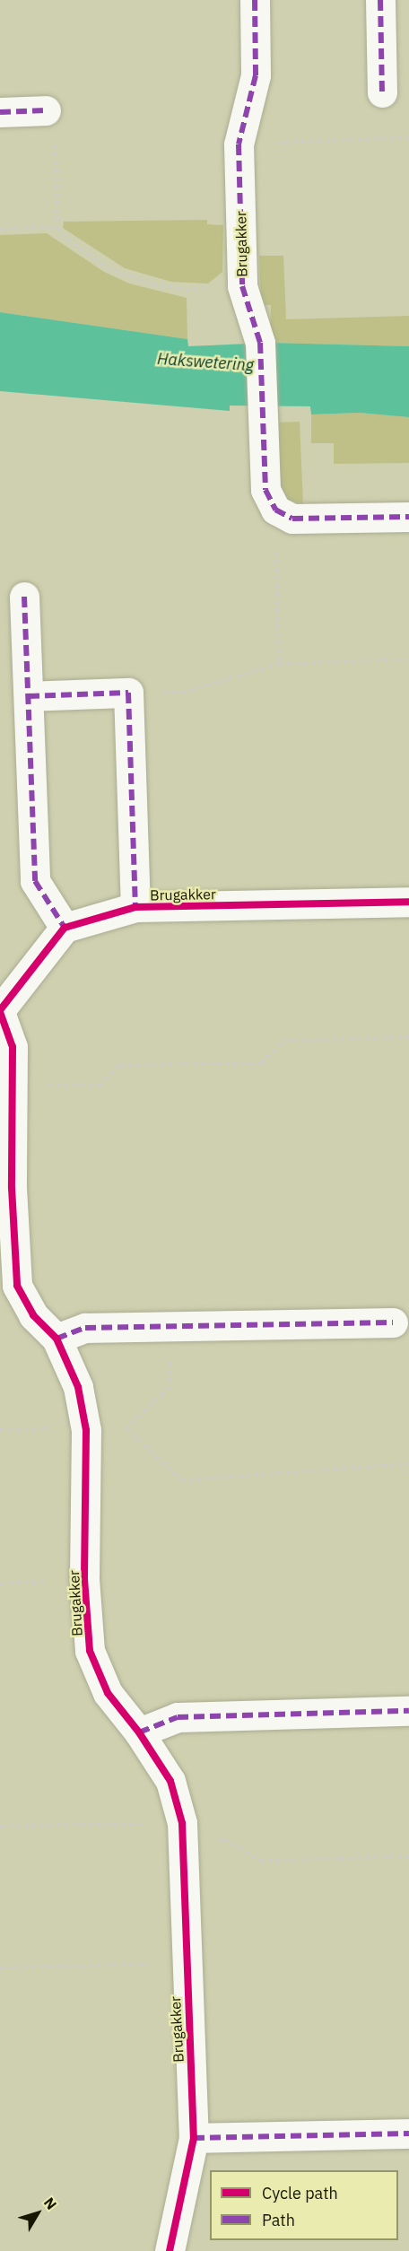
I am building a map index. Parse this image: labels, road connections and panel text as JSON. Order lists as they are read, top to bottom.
{
  "streets": {
    "street": ["Brugakker"]
  },
  "water": ["Hakswetering"],
  "legend": ["Cycle path", "Path"],
  "north": "top right"
}
